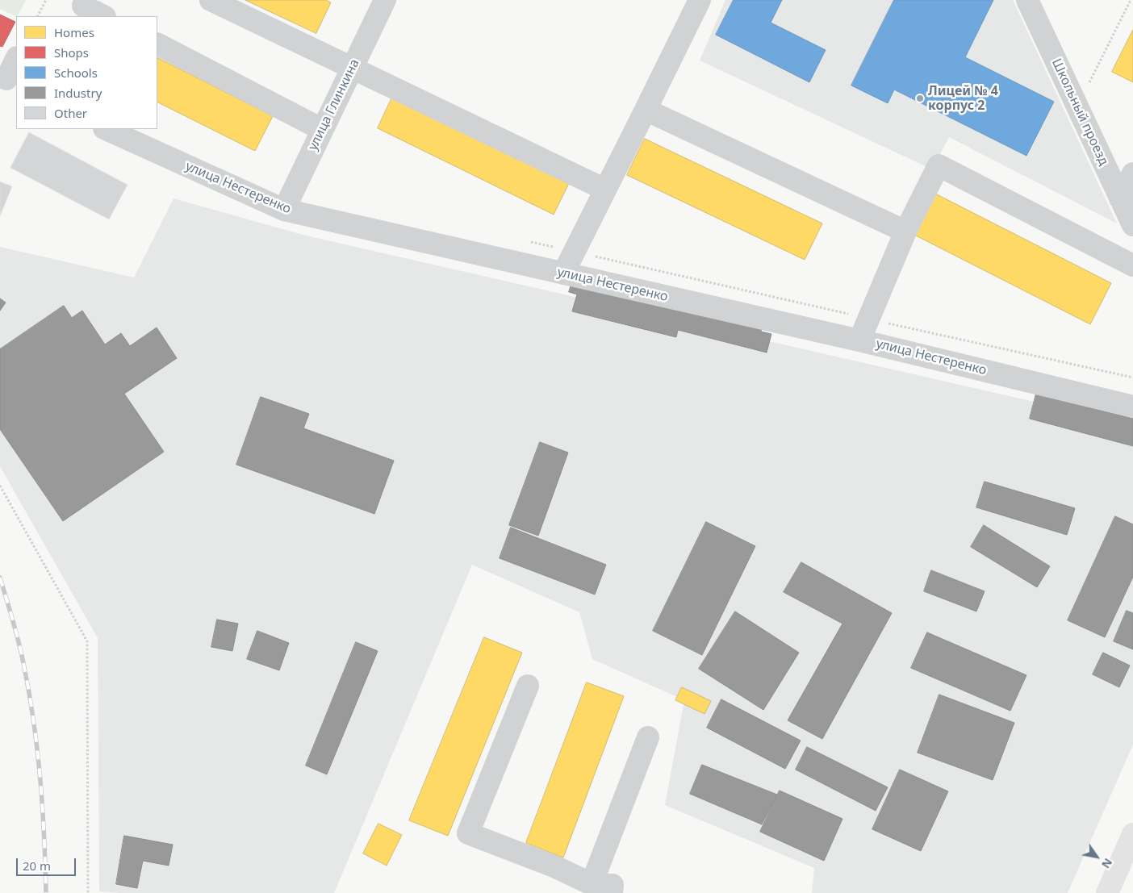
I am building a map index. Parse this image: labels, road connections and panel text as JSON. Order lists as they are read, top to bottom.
{
  "streets": {
    "street": ["улица Глинкина", "Школьный проезд", "улица Нестеренко"]
  },
  "crossings": [
    ["улица Глинкина", "улица Нестеренко"]
  ],
  "places": ["Лицей № 4 корпус 2"],
  "legend": [
    "Homes",
    "Shops",
    "Schools",
    "Industry",
    "Other"
  ],
  "scale_bar": "20 m",
  "north": "bottom right"
}
